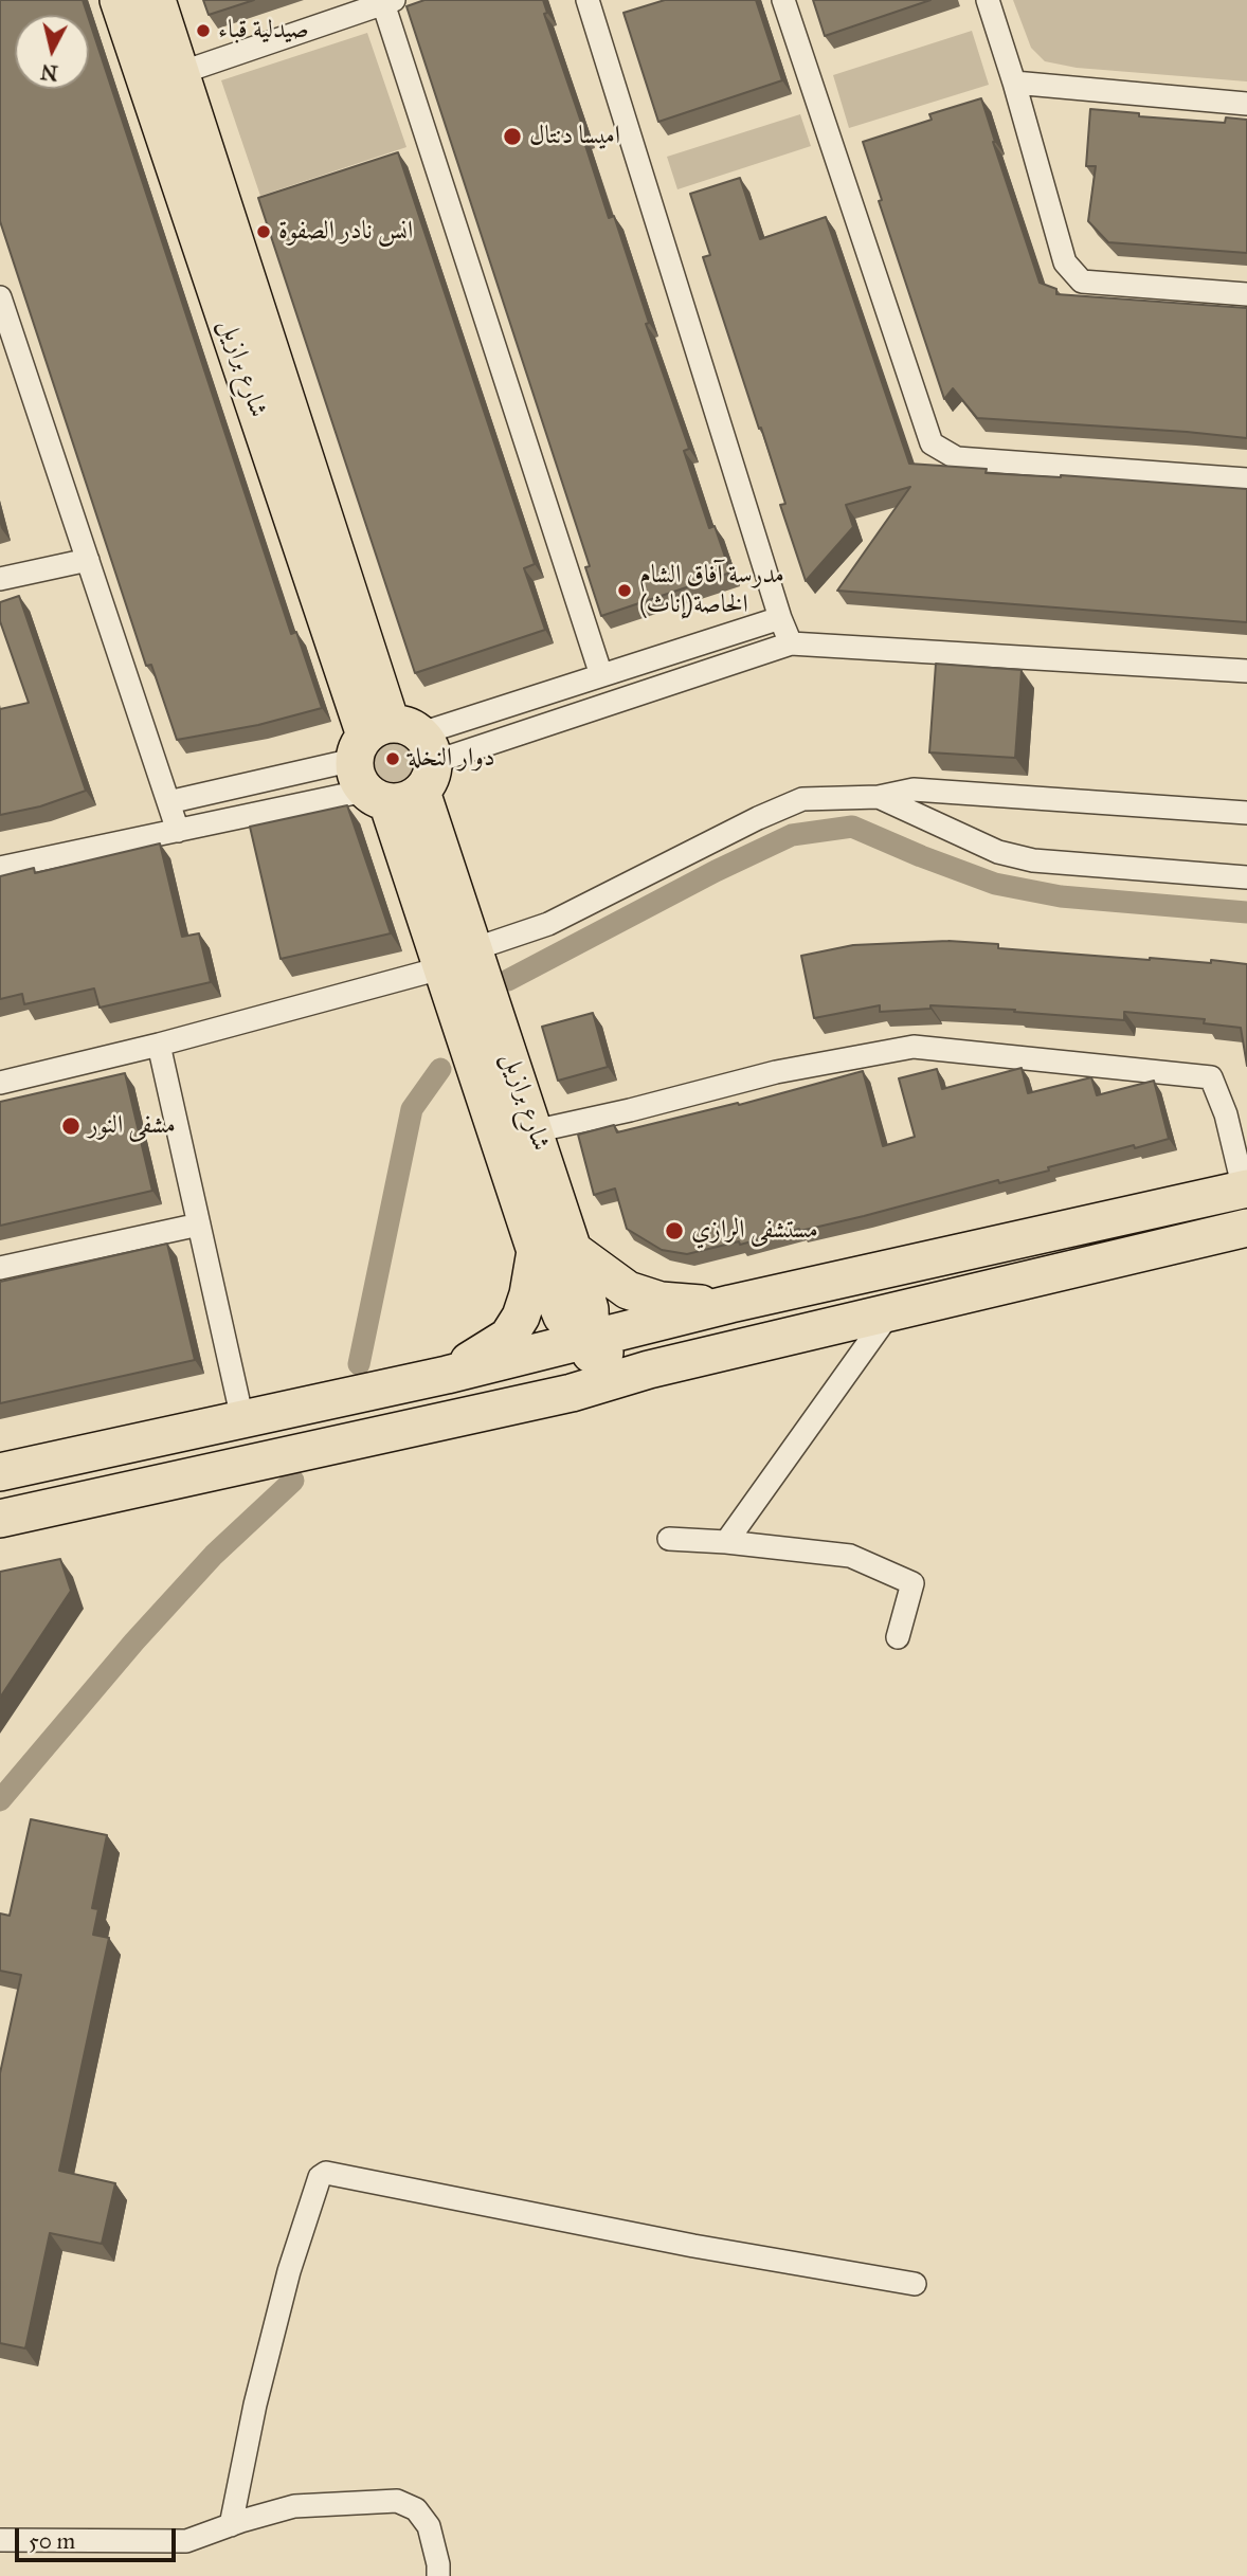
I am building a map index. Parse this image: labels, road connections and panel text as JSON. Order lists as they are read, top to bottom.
{
  "streets": {
    "highway": ["شارع برازيل"]
  },
  "places": [
    "صيدلية قباء",
    "اميسا دنتال",
    "انس نادر الصفوة",
    "مدرسة آفاق الشام الخاصة(إناث)",
    "دوار النخلة",
    "مشفى النور",
    "مستشفى الرازي"
  ],
  "scale_bar": "50 m",
  "north": "bottom"
}
